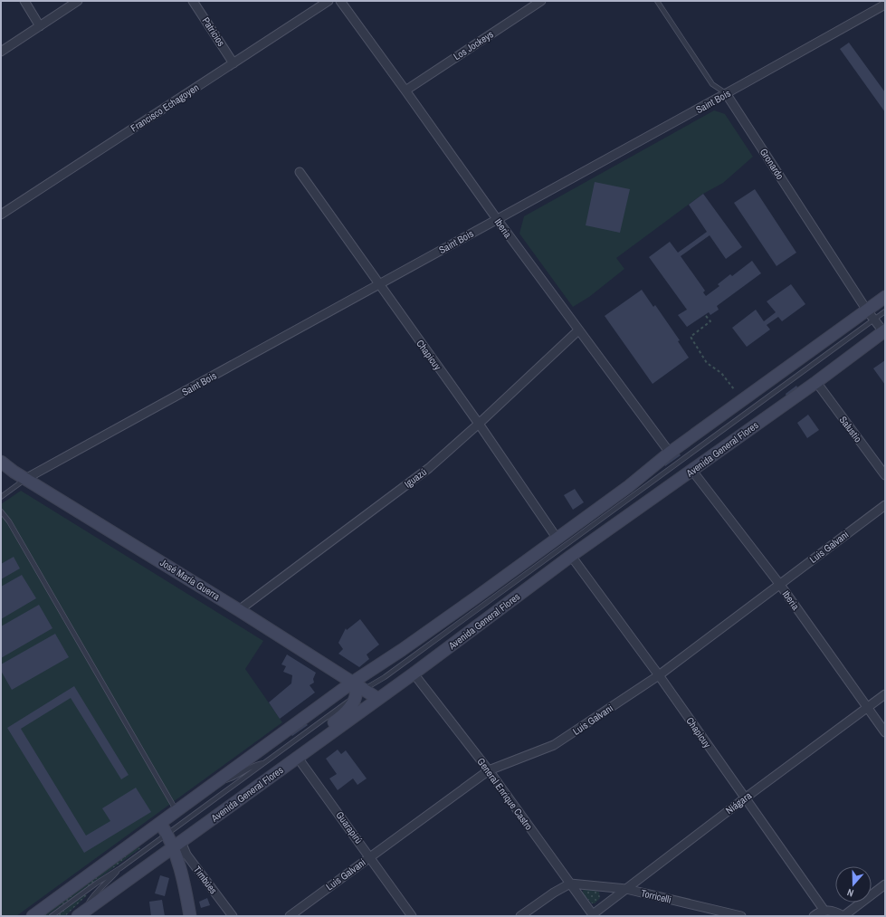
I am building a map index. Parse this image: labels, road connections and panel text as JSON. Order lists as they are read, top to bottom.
{
  "streets": {
    "main road": ["Avenida General Flores", "José María Guerra"],
    "street": [
      "Patricios",
      "Los Jockeys",
      "Saint Bois",
      "Francisco Echagoyen",
      "Gronardo",
      "Iberia",
      "Chapicuy",
      "Salustio",
      "Iguazú",
      "Luis Galvani",
      "General Enrique Castro",
      "Niágara",
      "Guarapirú",
      "Timbúes",
      "Torricelli"
    ]
  },
  "crossings": [
    ["Patricios", "Francisco Echagoyen"],
    ["Los Jockeys", "Iberia"],
    ["Saint Bois", "Gronardo"],
    ["Saint Bois", "Iberia"],
    ["Saint Bois", "Chapicuy"],
    ["Saint Bois", "José María Guerra"],
    ["Gronardo", "Avenida General Flores"],
    ["Iberia", "Avenida General Flores"],
    ["Iberia", "Iguazú"],
    ["Iberia", "Luis Galvani"],
    ["Iberia", "Niágara"],
    ["Chapicuy", "Avenida General Flores"],
    ["Chapicuy", "Iguazú"],
    ["Chapicuy", "Luis Galvani"],
    ["Chapicuy", "Niágara"],
    ["Salustio", "Avenida General Flores"],
    ["Avenida General Flores", "José María Guerra"],
    ["Avenida General Flores", "General Enrique Castro"],
    ["Avenida General Flores", "Guarapirú"],
    ["Avenida General Flores", "Timbúes"],
    ["Iguazú", "José María Guerra"],
    ["Luis Galvani", "General Enrique Castro"],
    ["Luis Galvani", "Guarapirú"],
    ["General Enrique Castro", "Niágara"],
    ["General Enrique Castro", "Torricelli"],
    ["Niágara", "Torricelli"]
  ],
  "north": "bottom"
}
